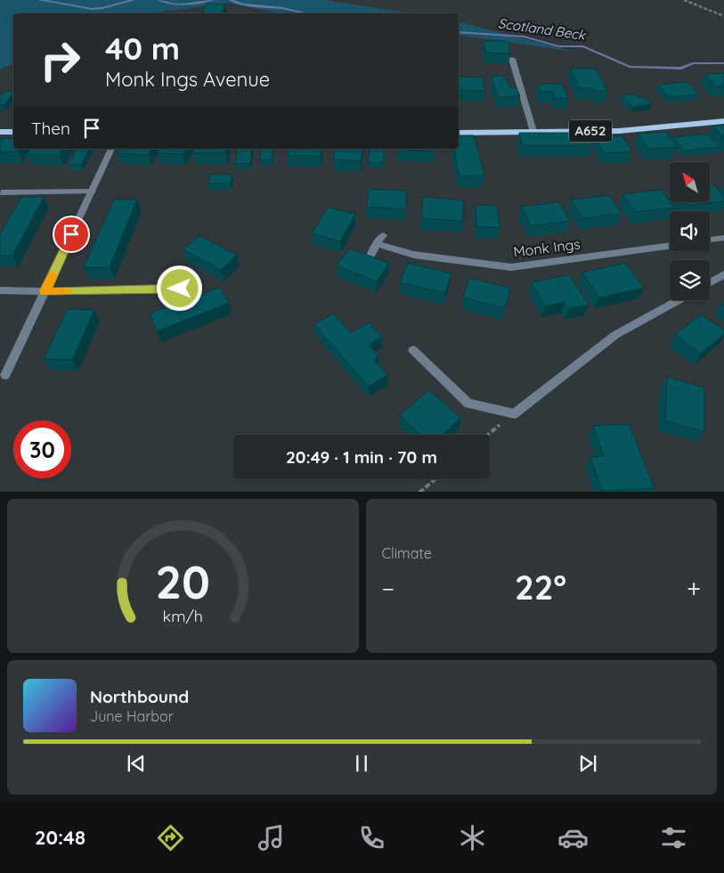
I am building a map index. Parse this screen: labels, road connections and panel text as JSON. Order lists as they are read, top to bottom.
{
  "streets": {
    "main road": ["A652"],
    "street": ["Monk Ings"]
  },
  "water": ["Scotland Beck"],
  "north": "top left",
  "page": {
    "turn": ["40 m", "Monk Ings Avenue"],
    "then": "Then",
    "limit": "30",
    "trip": "20:49 · 1 min · 70 m",
    "tile": "Climate",
    "heat": ["−", "22°", "+"],
    "song": ["Northbound", "June Harbor"],
    "tabs": "20:48",
    "gauge": ["20", "km/h"]
  }
}
